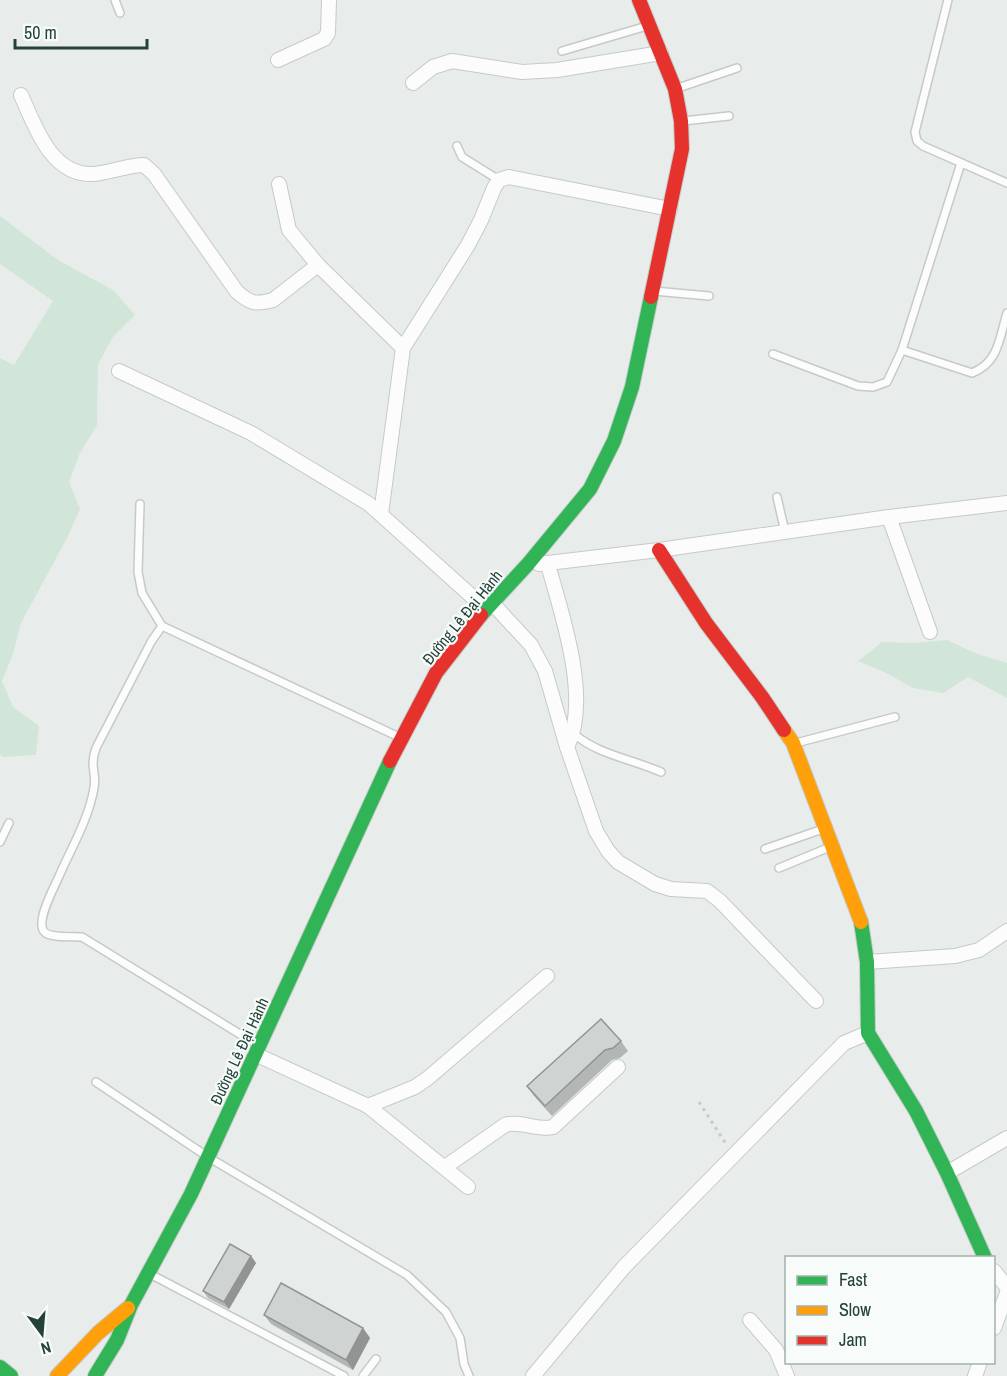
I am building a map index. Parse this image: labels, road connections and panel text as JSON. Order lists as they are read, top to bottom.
{
  "streets": {
    "main road": ["Đường Lê Đại Hành"]
  },
  "legend": ["Fast", "Slow", "Jam"],
  "scale_bar": "50 m",
  "north": "bottom"
}
